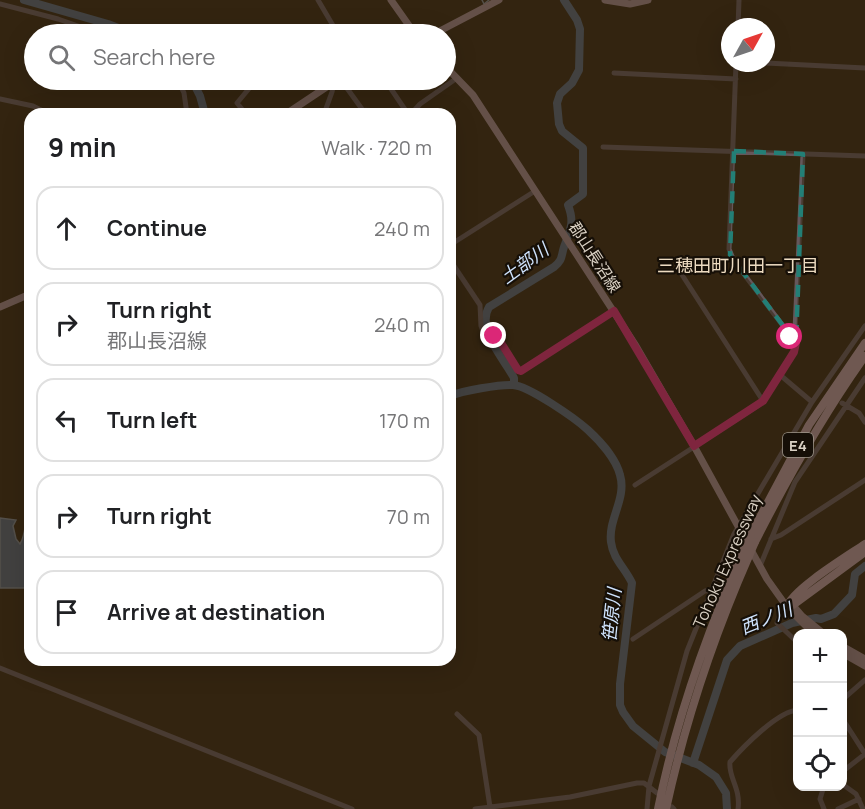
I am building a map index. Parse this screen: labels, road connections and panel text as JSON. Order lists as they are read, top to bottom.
{
  "streets": {
    "highway": ["E4", "Tohoku Expressway"],
    "main road": ["郡山長沼線"]
  },
  "districts": ["三穂田町川田一丁目"],
  "water": ["土部川", "笹原川", "西ノ川"],
  "north": "top right",
  "page": {
    "search": "Search here",
    "heading": ["9 min", "Walk · 720 m"],
    "list": [
      ["Continue", "240 m"],
      ["Turn right", "郡山長沼線", "240 m"],
      ["Turn left", "170 m"],
      ["Turn right", "70 m"],
      "Arrive at destination"
    ],
    "map_buttons": ["+", "−"]
  }
}
